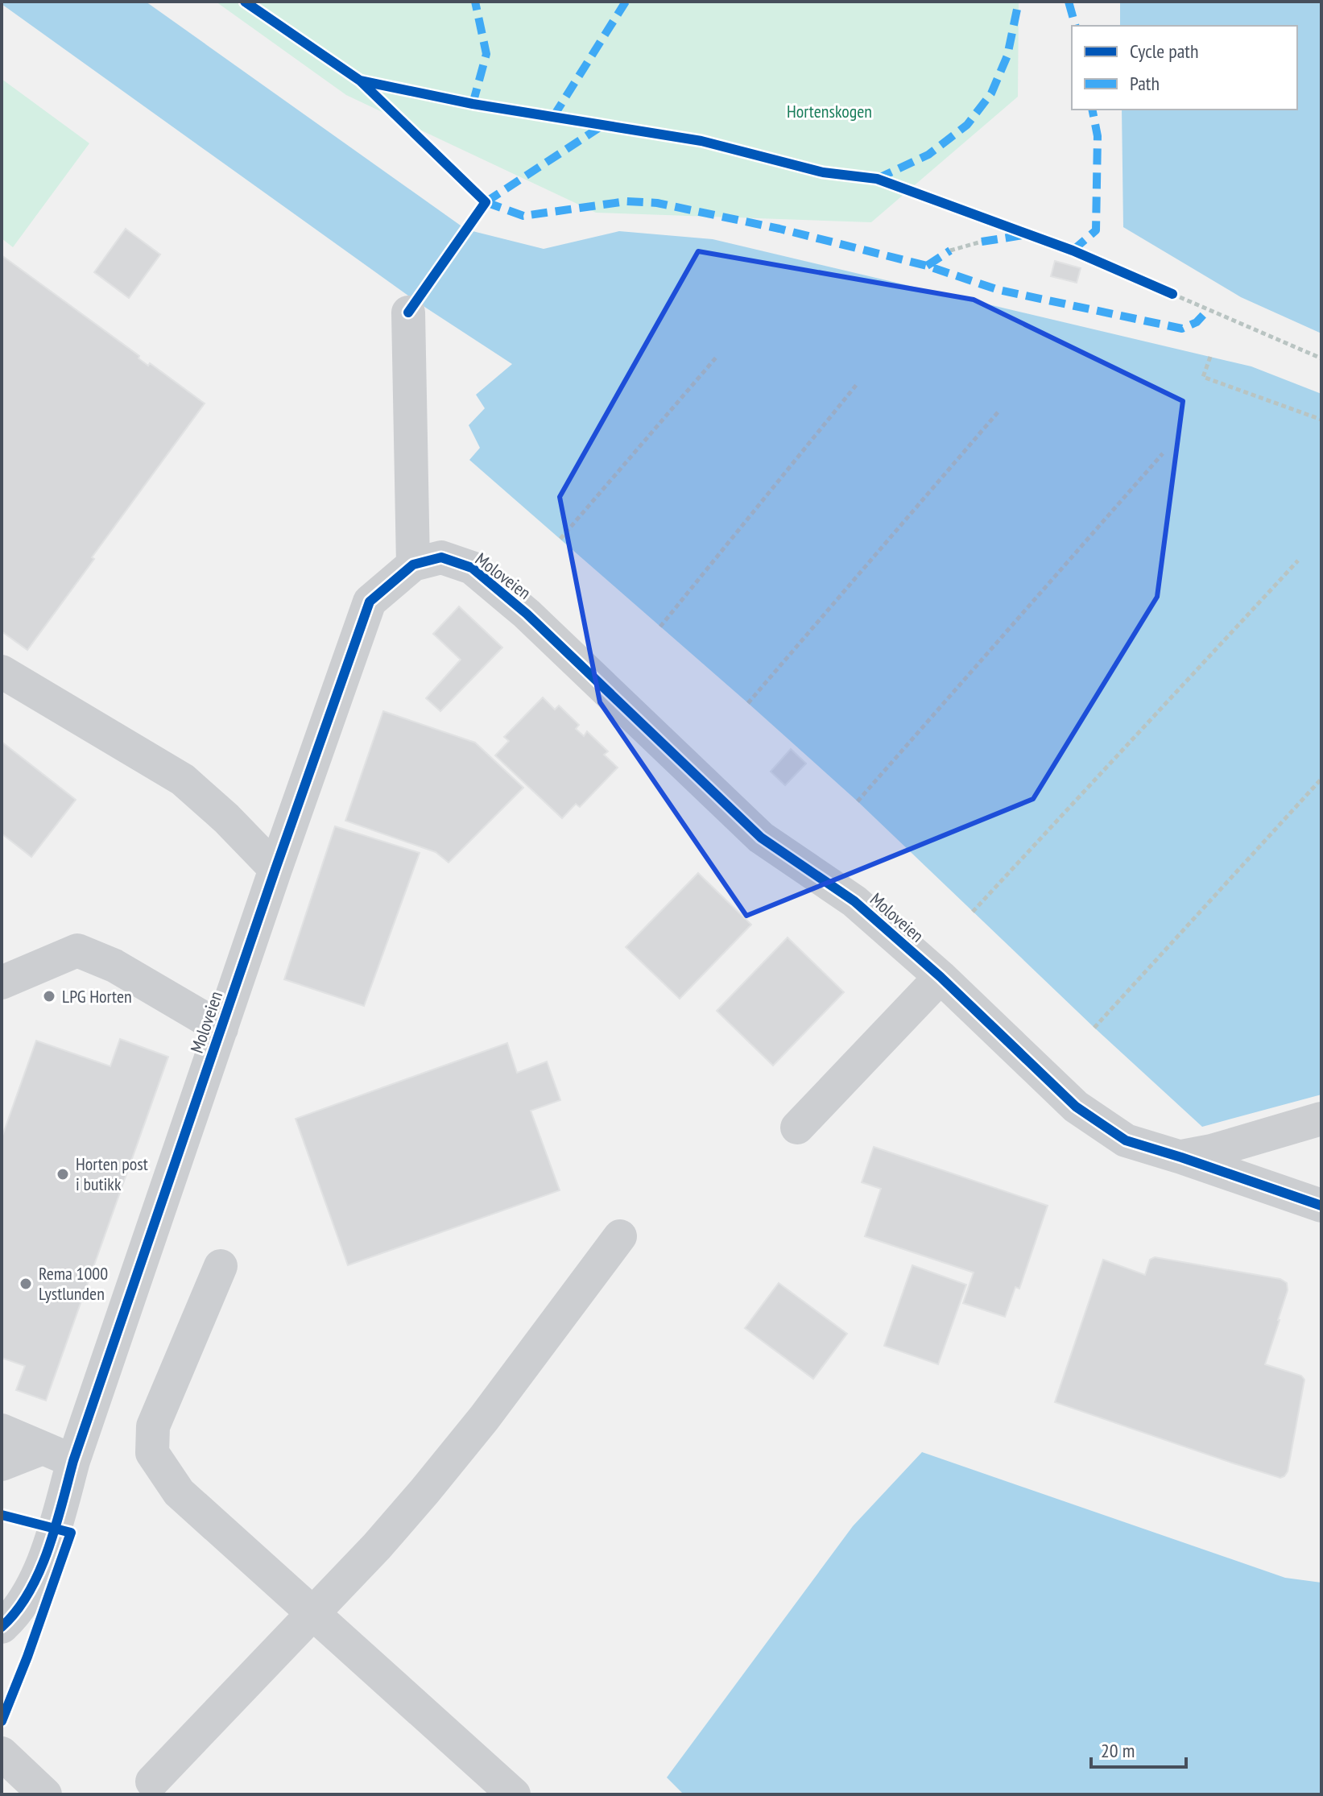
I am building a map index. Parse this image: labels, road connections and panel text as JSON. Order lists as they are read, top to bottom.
{
  "streets": {
    "street": ["Moloveien"]
  },
  "parks": ["Hortenskogen"],
  "places": ["LPG Horten", "Horten post i butikk", "Rema 1000 Lystlunden"],
  "legend": ["Cycle path", "Path"],
  "scale_bar": "20 m"
}
